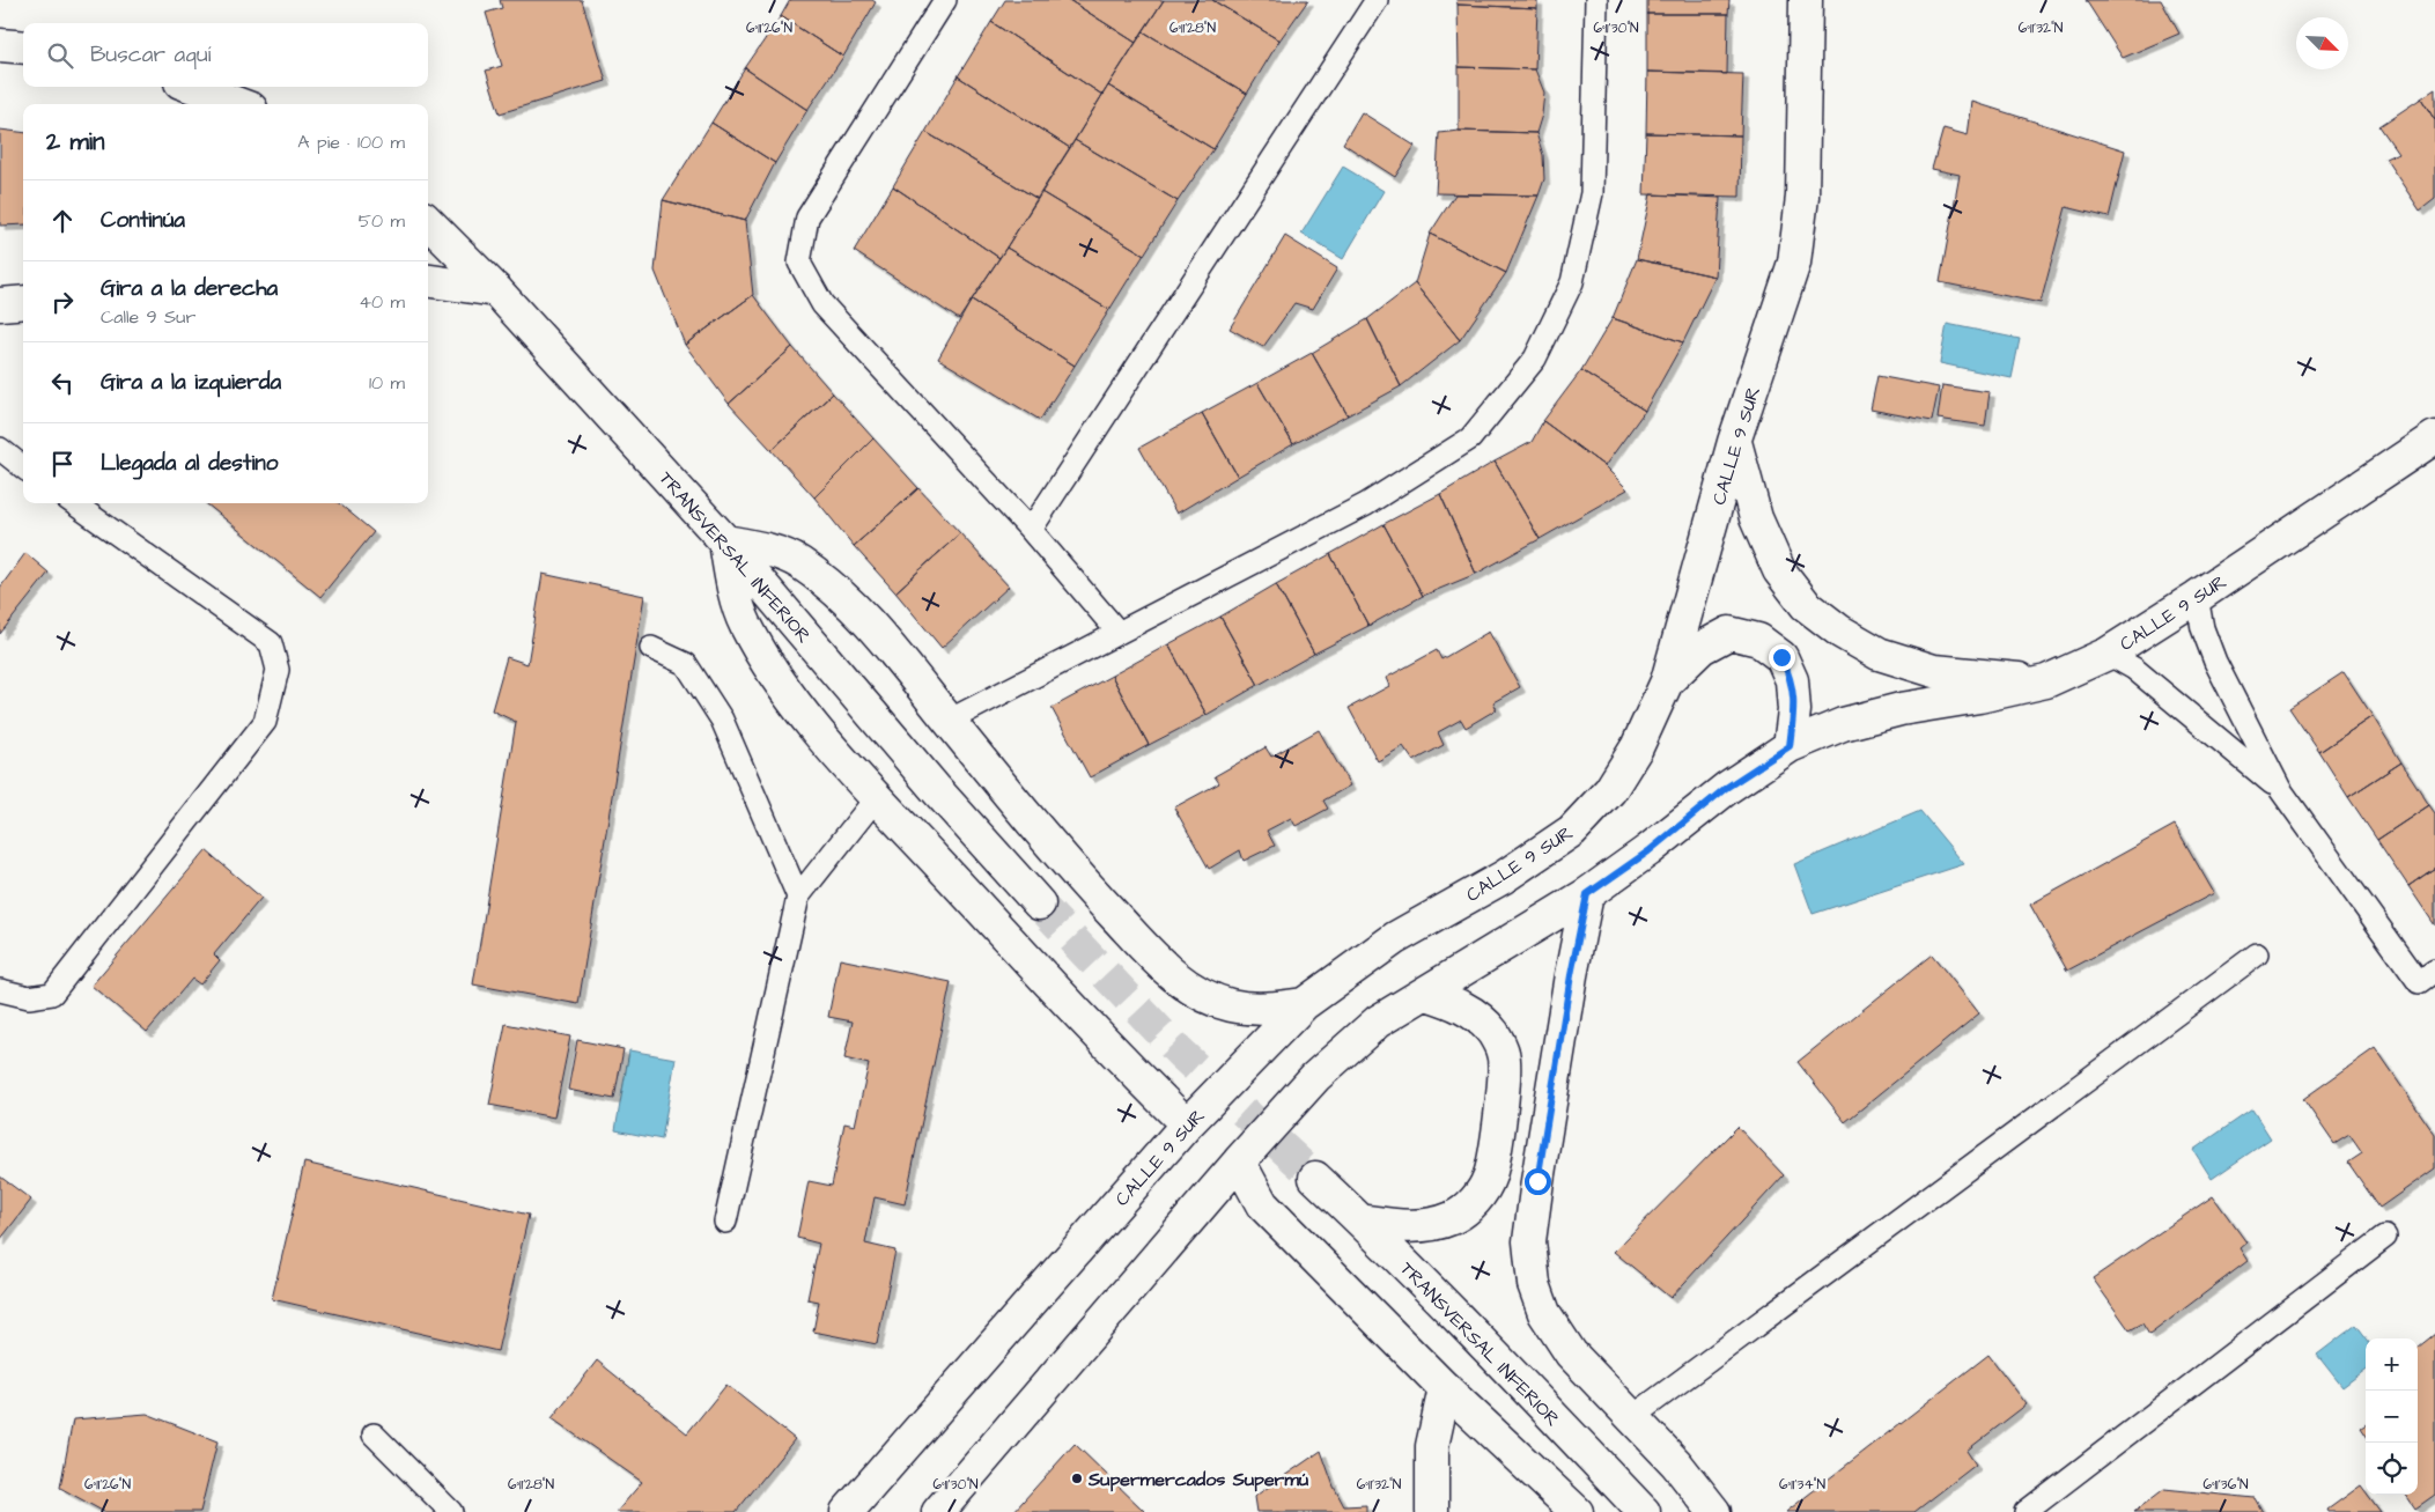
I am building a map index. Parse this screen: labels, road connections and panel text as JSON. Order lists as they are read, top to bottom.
{
  "streets": {
    "main road": ["CALLE 9 SUR", "TRANSVERSAL INFERIOR"]
  },
  "places": ["Supermercados Supermú"],
  "north": "bottom right",
  "page": {
    "search": "Buscar aquí",
    "heading": ["2 min", "A pie · 100 m"],
    "list": [
      ["Continúa", "50 m"],
      ["Gira a la derecha", "Calle 9 Sur", "40 m"],
      ["Gira a la izquierda", "10 m"],
      "Llegada al destino"
    ],
    "map_buttons": ["+", "−"]
  },
  "coordinates": [
    "6°11'26\"N",
    "6°11'28\"N",
    "6°11'30\"N",
    "6°11'32\"N",
    "6°11'34\"N",
    "6°11'36\"N"
  ]
}
